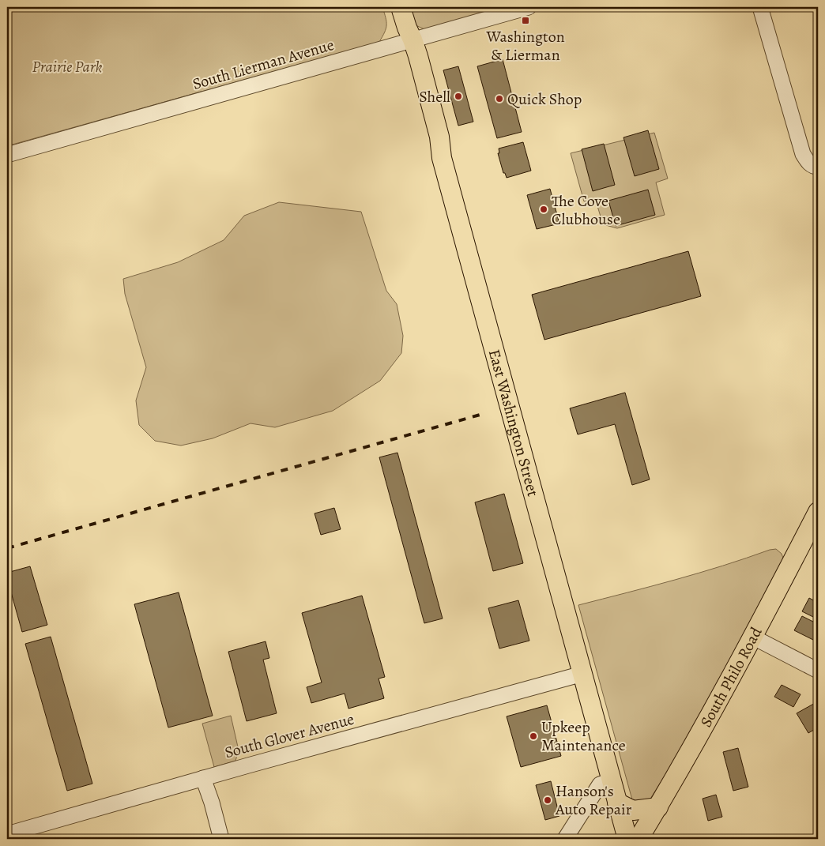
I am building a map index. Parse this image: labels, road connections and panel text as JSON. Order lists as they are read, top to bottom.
{
  "streets": {
    "main road": ["East Washington Street", "South Philo Road"],
    "street": ["South Lierman Avenue", "South Glover Avenue"]
  },
  "crossings": [
    ["South Lierman Avenue", "East Washington Street"],
    ["East Washington Street", "South Glover Avenue"]
  ],
  "parks": ["Prairie Park"],
  "places": {
    "transit": ["Washington & Lierman"],
    "other": [
      "Shell",
      "Quick Shop",
      "The Cove Clubhouse",
      "Upkeep Maintenance",
      "Hanson's Auto Repair"
    ]
  }
}
